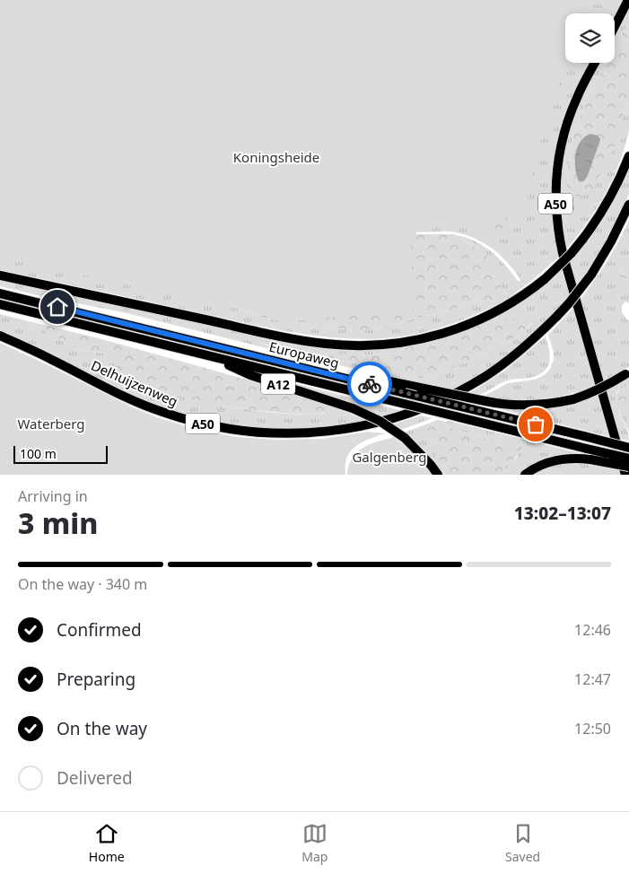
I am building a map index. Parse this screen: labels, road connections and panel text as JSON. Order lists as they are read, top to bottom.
{
  "streets": {
    "highway": [
      "A50",
      "Europaweg",
      "Delhuijzenweg",
      "A12"
    ]
  },
  "crossings": [
    ["Europaweg", "A12"]
  ],
  "parks": ["Koningsheide", "Waterberg", "Galgenberg"],
  "scale_bar": "100 m",
  "page": {
    "scale": "100 m",
    "heading": ["3 min", "Arriving in", "13:02–13:07"],
    "bar": "On the way · 340 m",
    "list": [
      ["Confirmed", "12:46"],
      ["Preparing", "12:47"],
      ["On the way", "12:50"],
      "Delivered"
    ],
    "tabs": ["Home", "Map", "Saved"]
  }
}
